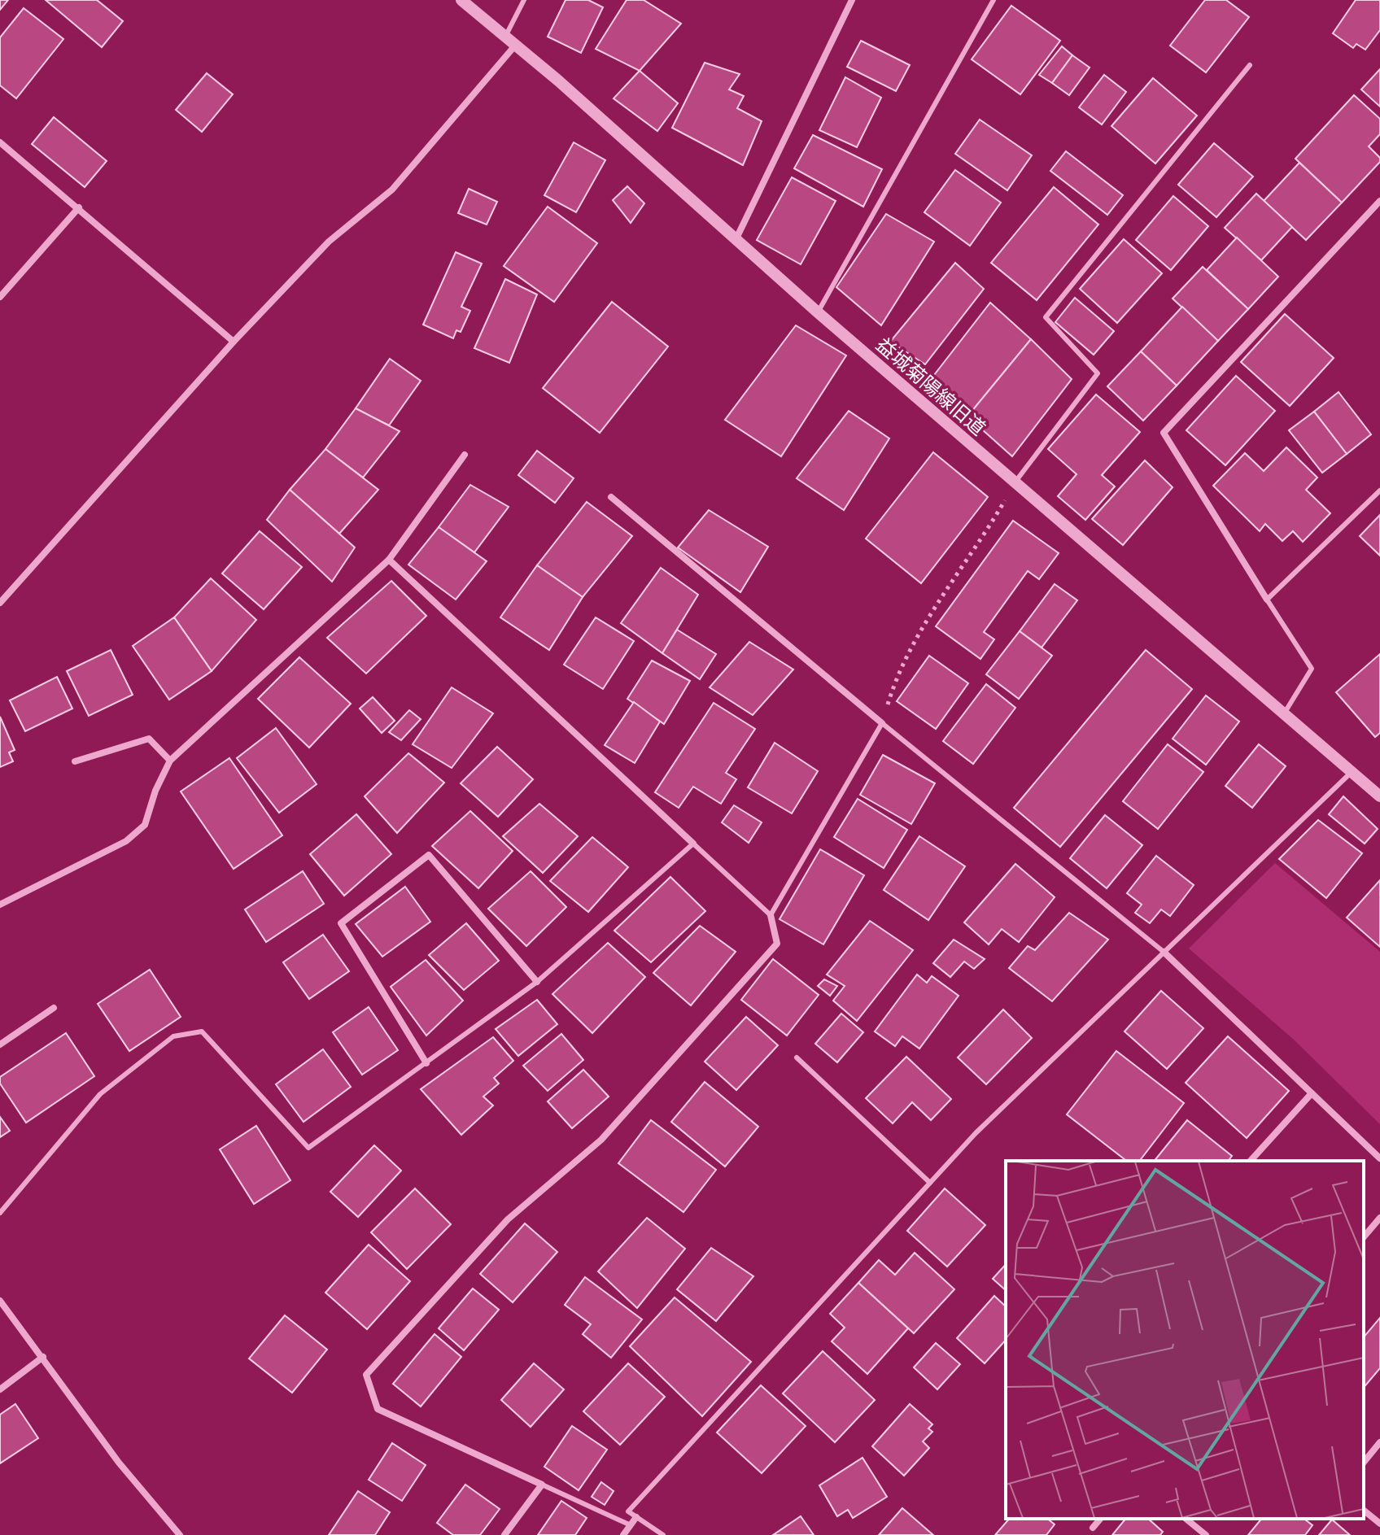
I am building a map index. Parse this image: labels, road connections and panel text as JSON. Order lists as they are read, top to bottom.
{
  "streets": {
    "street": ["益城菊陽線旧道"]
  }
}
